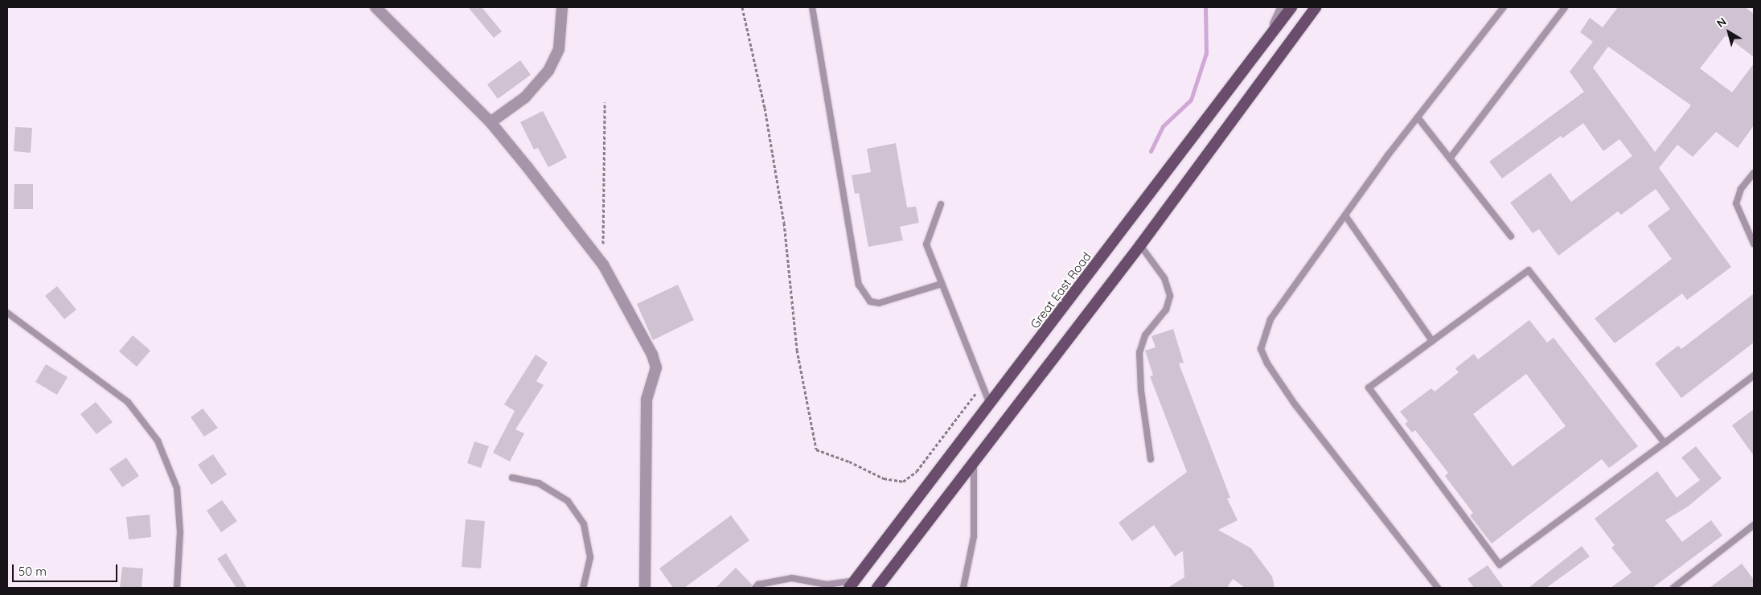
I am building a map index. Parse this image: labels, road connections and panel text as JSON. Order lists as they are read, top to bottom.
{
  "streets": {
    "main road": ["Great East Road"]
  },
  "scale_bar": "50 m",
  "north": "top left"
}
